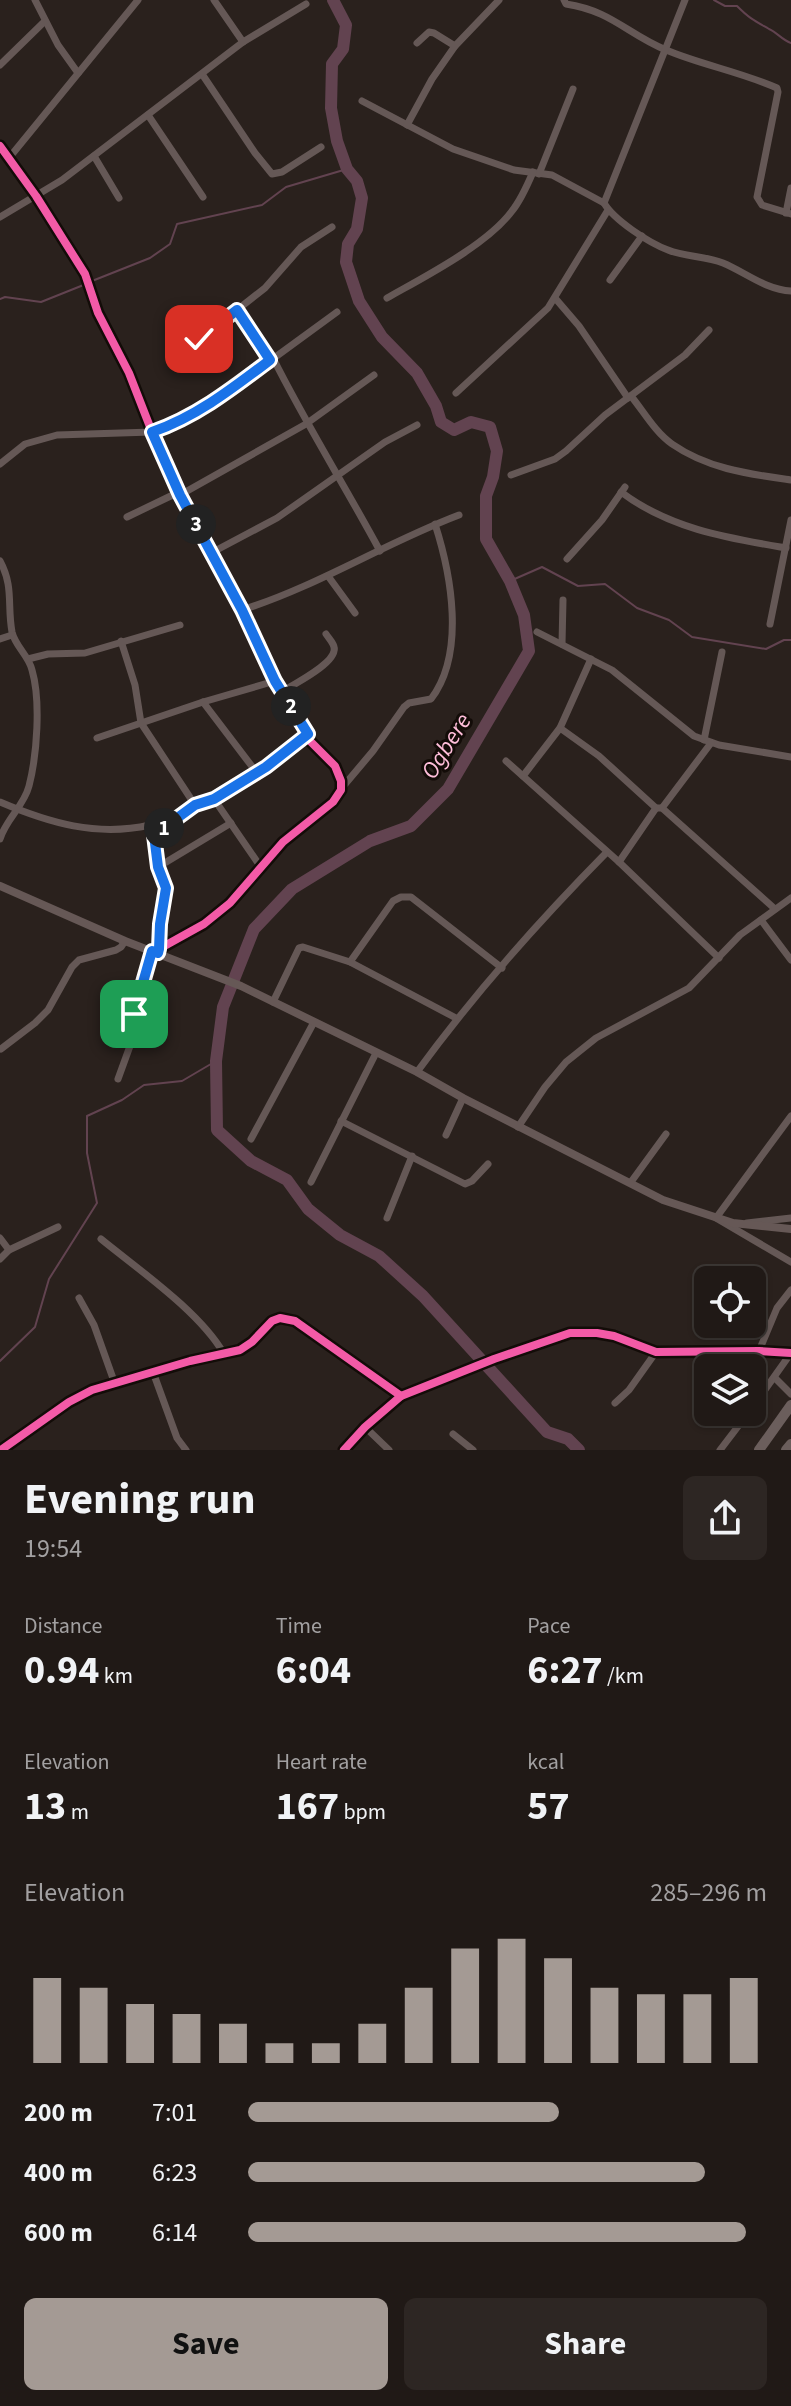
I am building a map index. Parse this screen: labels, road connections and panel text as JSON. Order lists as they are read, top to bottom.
{
  "water": ["Ogbere"],
  "page": {
    "pins": ["3", "2", "1"],
    "heading": ["Evening run", "19:54"],
    "stats": [
      ["Distance", "0.94 km"],
      ["Time", "6:04"],
      ["Pace", "6:27 /km"],
      ["Elevation", "13 m"],
      ["Heart rate", "167 bpm"],
      ["kcal", "57"]
    ],
    "chart": ["Elevation", "285–296 m"],
    "list": [
      {
        "name": "200 m",
        "note": "7:01"
      },
      {
        "name": "400 m",
        "note": "6:23"
      },
      {
        "name": "600 m",
        "note": "6:14"
      }
    ],
    "buttons": ["Save", "Share"]
  }
}
